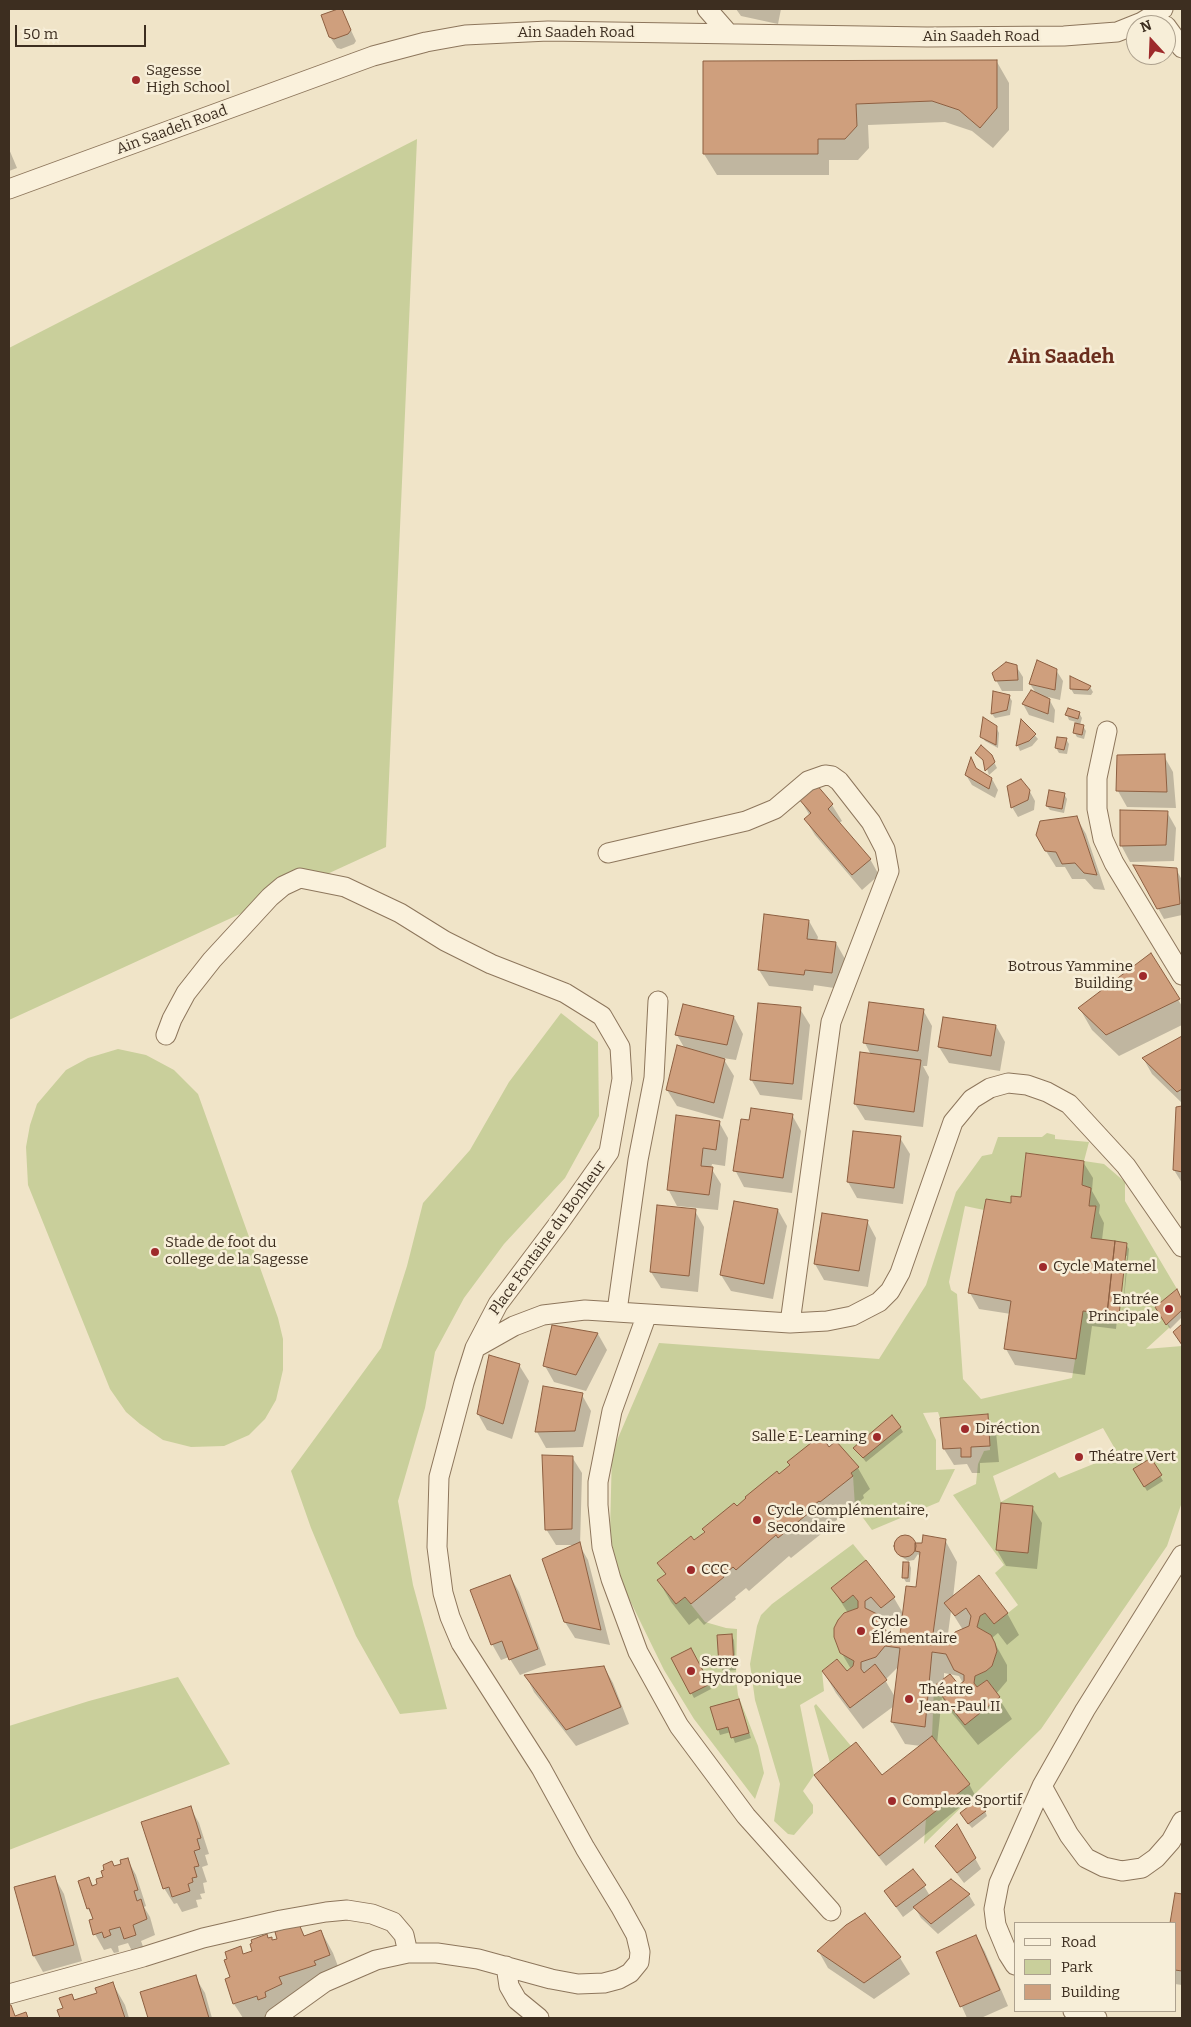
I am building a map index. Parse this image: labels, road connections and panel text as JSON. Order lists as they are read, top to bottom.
{
  "streets": {
    "street": ["Ain Saadeh Road", "Place Fontaine du Bonheur"]
  },
  "districts": ["Ain Saadeh"],
  "places": [
    "Sagesse High School",
    "Botrous Yammine Building",
    "Stade de foot du college de la Sagesse",
    "Cycle Maternel",
    "Entrée Principale",
    "Diréction",
    "Salle E-Learning",
    "Théatre Vert",
    "Cycle Complémentaire, Secondaire",
    "CCC",
    "Cycle Élémentaire",
    "Serre Hydroponique",
    "Théatre Jean-Paul II",
    "Complexe Sportif"
  ],
  "legend": ["Road", "Park", "Building"],
  "scale_bar": "50 m",
  "north": "top"
}
